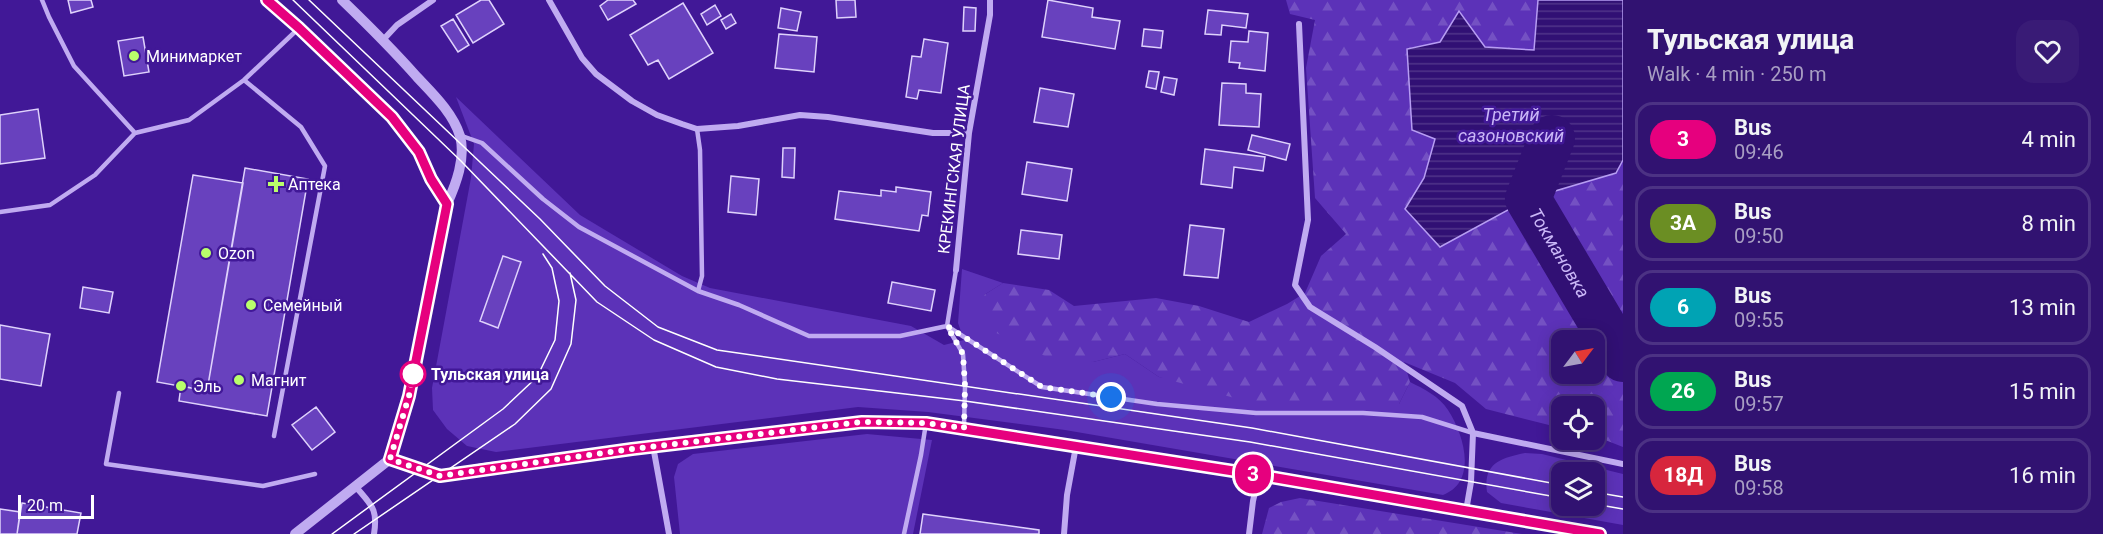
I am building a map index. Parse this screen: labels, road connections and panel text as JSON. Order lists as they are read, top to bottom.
{
  "streets": {
    "street": ["КРЕКИНГСКАЯ УЛИЦА"]
  },
  "water": ["Третий сазоновский", "Токмановка"],
  "places": {
    "other": [
      "Минимаркет",
      "Ozon",
      "Семейный",
      "Тульская улица",
      "Магнит",
      "Эль"
    ],
    "health": ["Аптека"]
  },
  "lines": ["bus line 3"],
  "scale_bar": "20 m",
  "north": "top right",
  "page": {
    "on_map": "3",
    "heading": ["Тульская улица", "Walk · 4 min · 250 m"],
    "list": [
      {
        "mark": "3",
        "name": "Bus",
        "note": "09:46",
        "value": "4 min"
      },
      {
        "mark": "3А",
        "name": "Bus",
        "note": "09:50",
        "value": "8 min"
      },
      {
        "mark": "6",
        "name": "Bus",
        "note": "09:55",
        "value": "13 min"
      },
      {
        "mark": "26",
        "name": "Bus",
        "note": "09:57",
        "value": "15 min"
      },
      {
        "mark": "18Д",
        "name": "Bus",
        "note": "09:58",
        "value": "16 min"
      }
    ],
    "scale": "20 m"
  }
}
